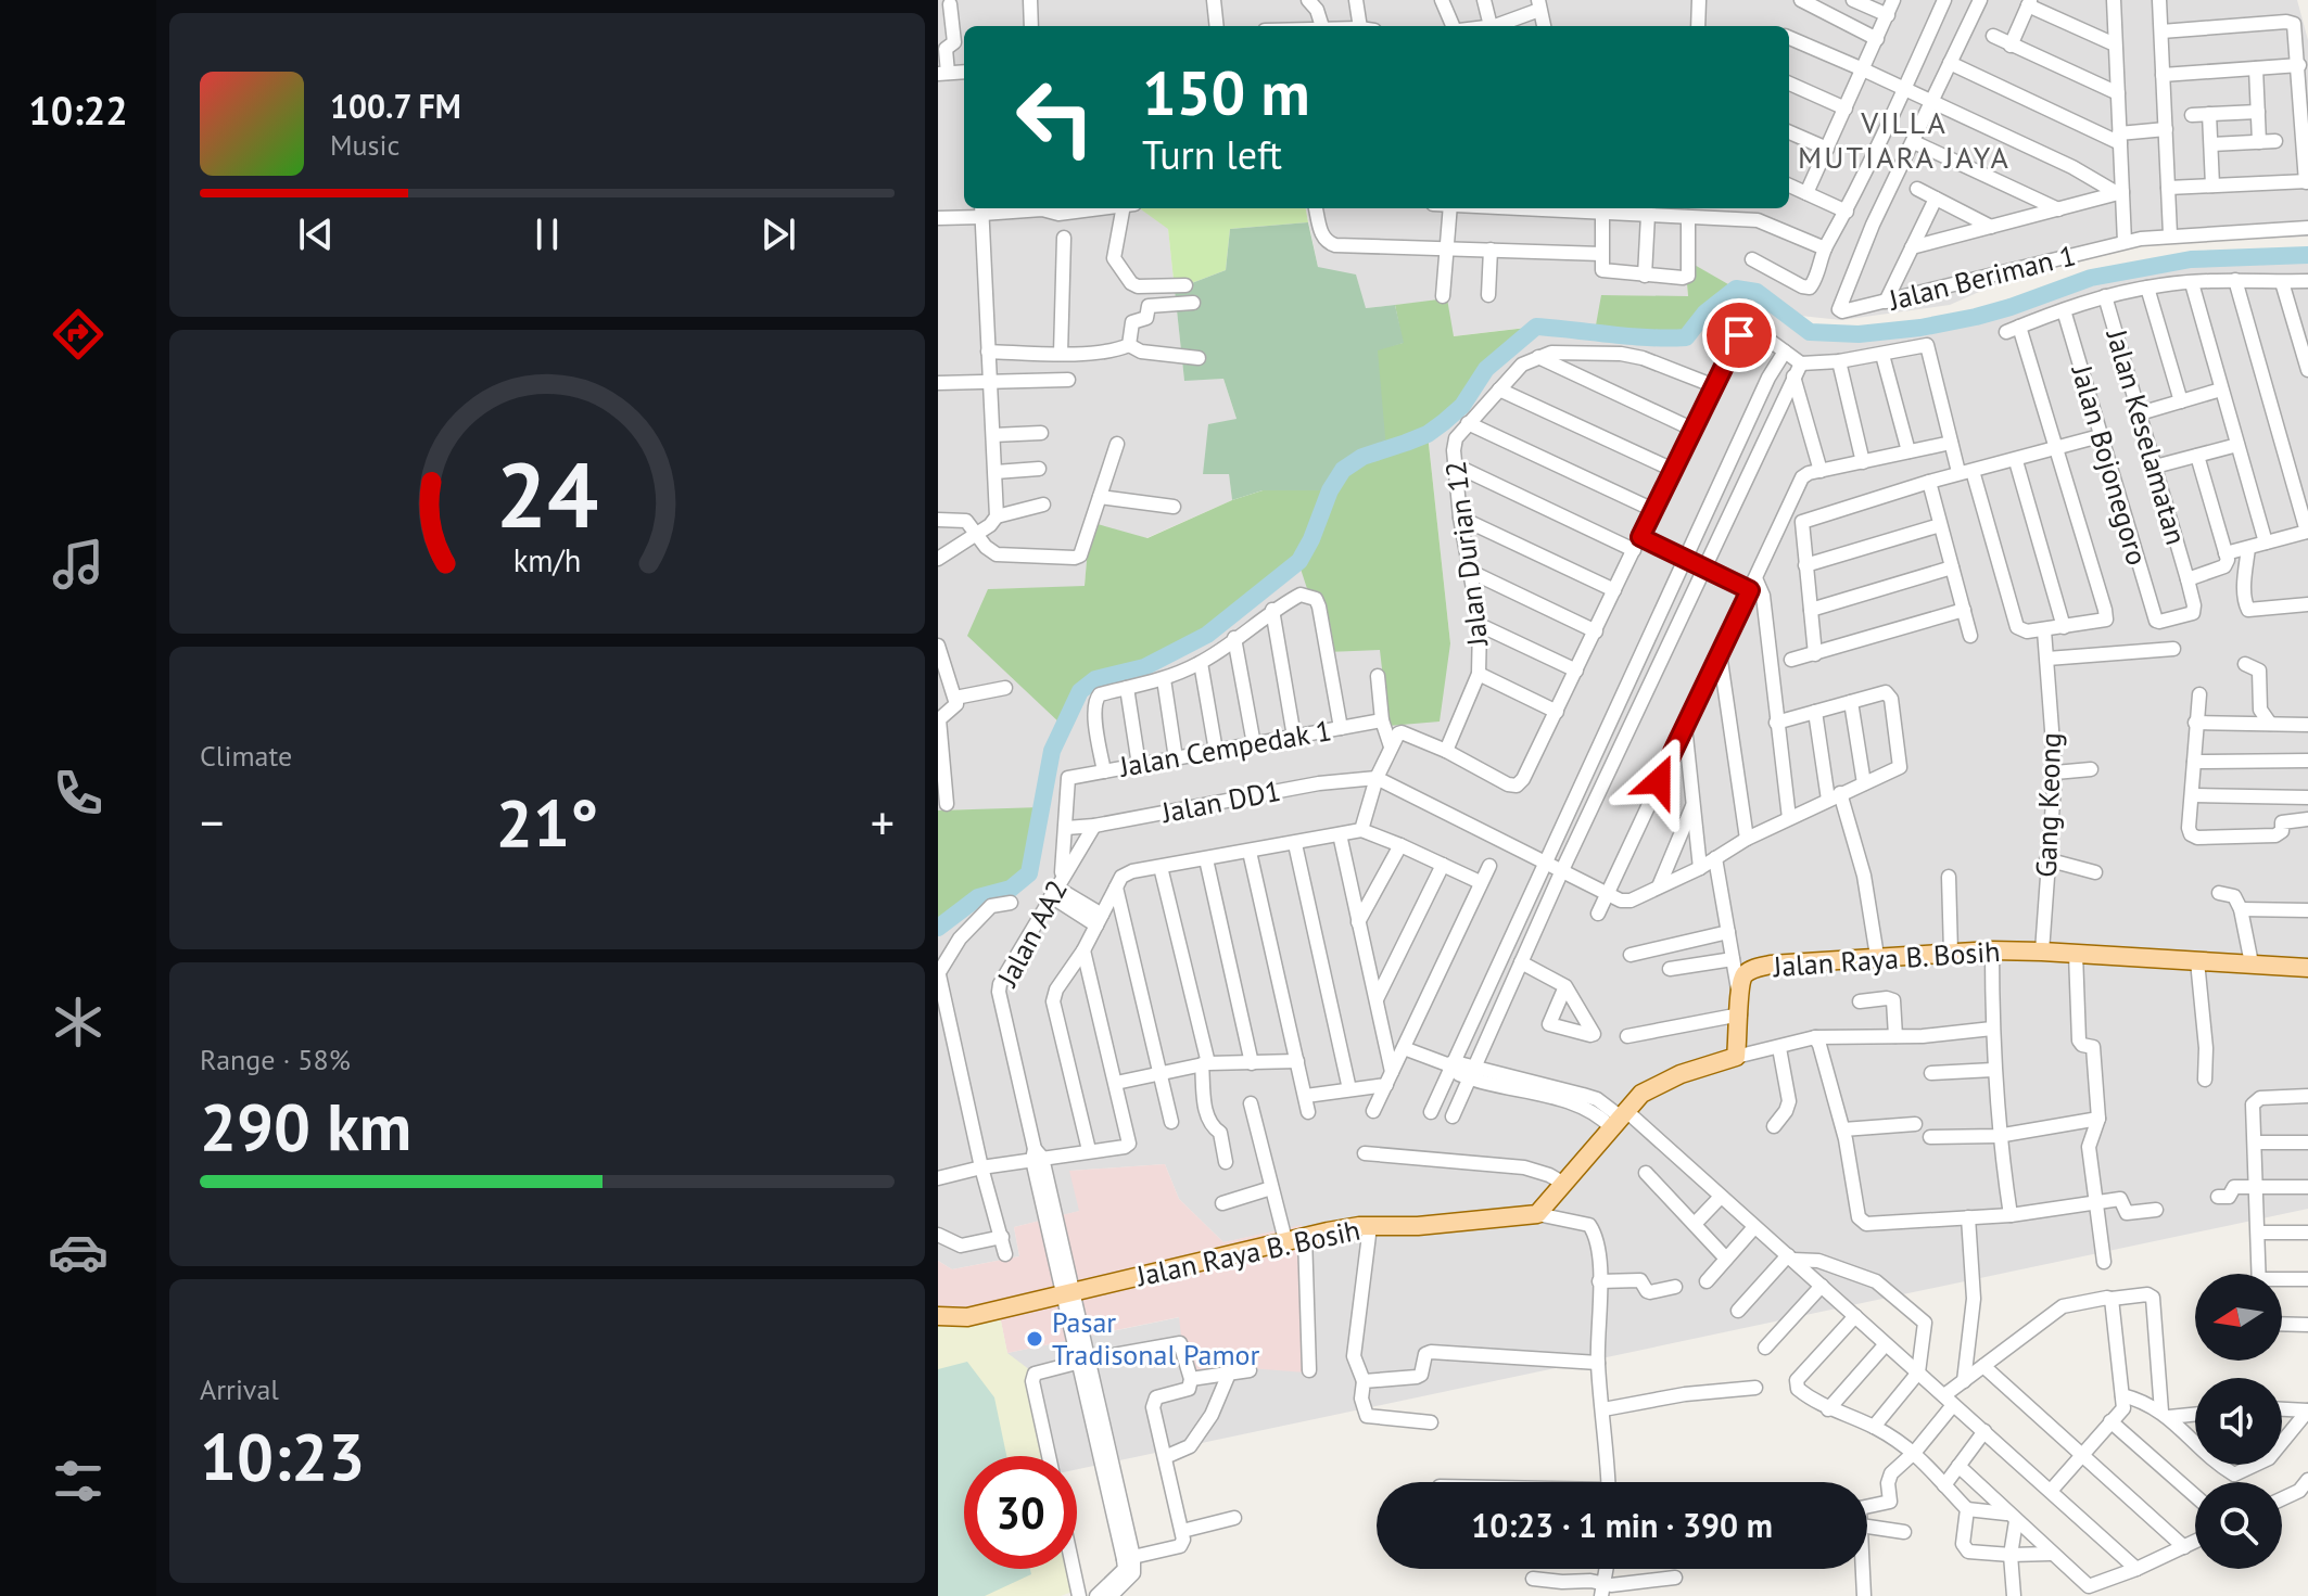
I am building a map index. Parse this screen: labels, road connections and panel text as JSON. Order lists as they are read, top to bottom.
{
  "streets": {
    "main road": ["Jalan Raya B. Bosih"],
    "street": [
      "Jalan Beriman 1",
      "Jalan Keselamatan",
      "Jalan Bojonegoro",
      "Jalan Durian 12",
      "Jalan Cempedak 1",
      "Jalan DD1",
      "Gang Keong",
      "Jalan AA2"
    ]
  },
  "crossings": [
    ["Jalan Keselamatan", "Jalan Bojonegoro"],
    ["Jalan Cempedak 1", "Jalan DD1"],
    ["Jalan DD1", "Jalan AA2"],
    ["Gang Keong", "Jalan Raya B. Bosih"],
    ["Jalan AA2", "Jalan Raya B. Bosih"]
  ],
  "districts": ["VILLA MUTIARA JAYA"],
  "places": ["Pasar Tradisonal Pamor"],
  "north": "left",
  "page": {
    "tabs": "10:22",
    "turn": ["150 m", "Turn left"],
    "song": ["100.7 FM", "Music"],
    "tile": [
      "Climate",
      ["Range · 58%", "290 km"],
      ["Arrival", "10:23"]
    ],
    "heat": ["−", "21°", "+"],
    "limit": "30",
    "trip": "10:23 · 1 min · 390 m",
    "gauge": ["24", "km/h"]
  }
}
